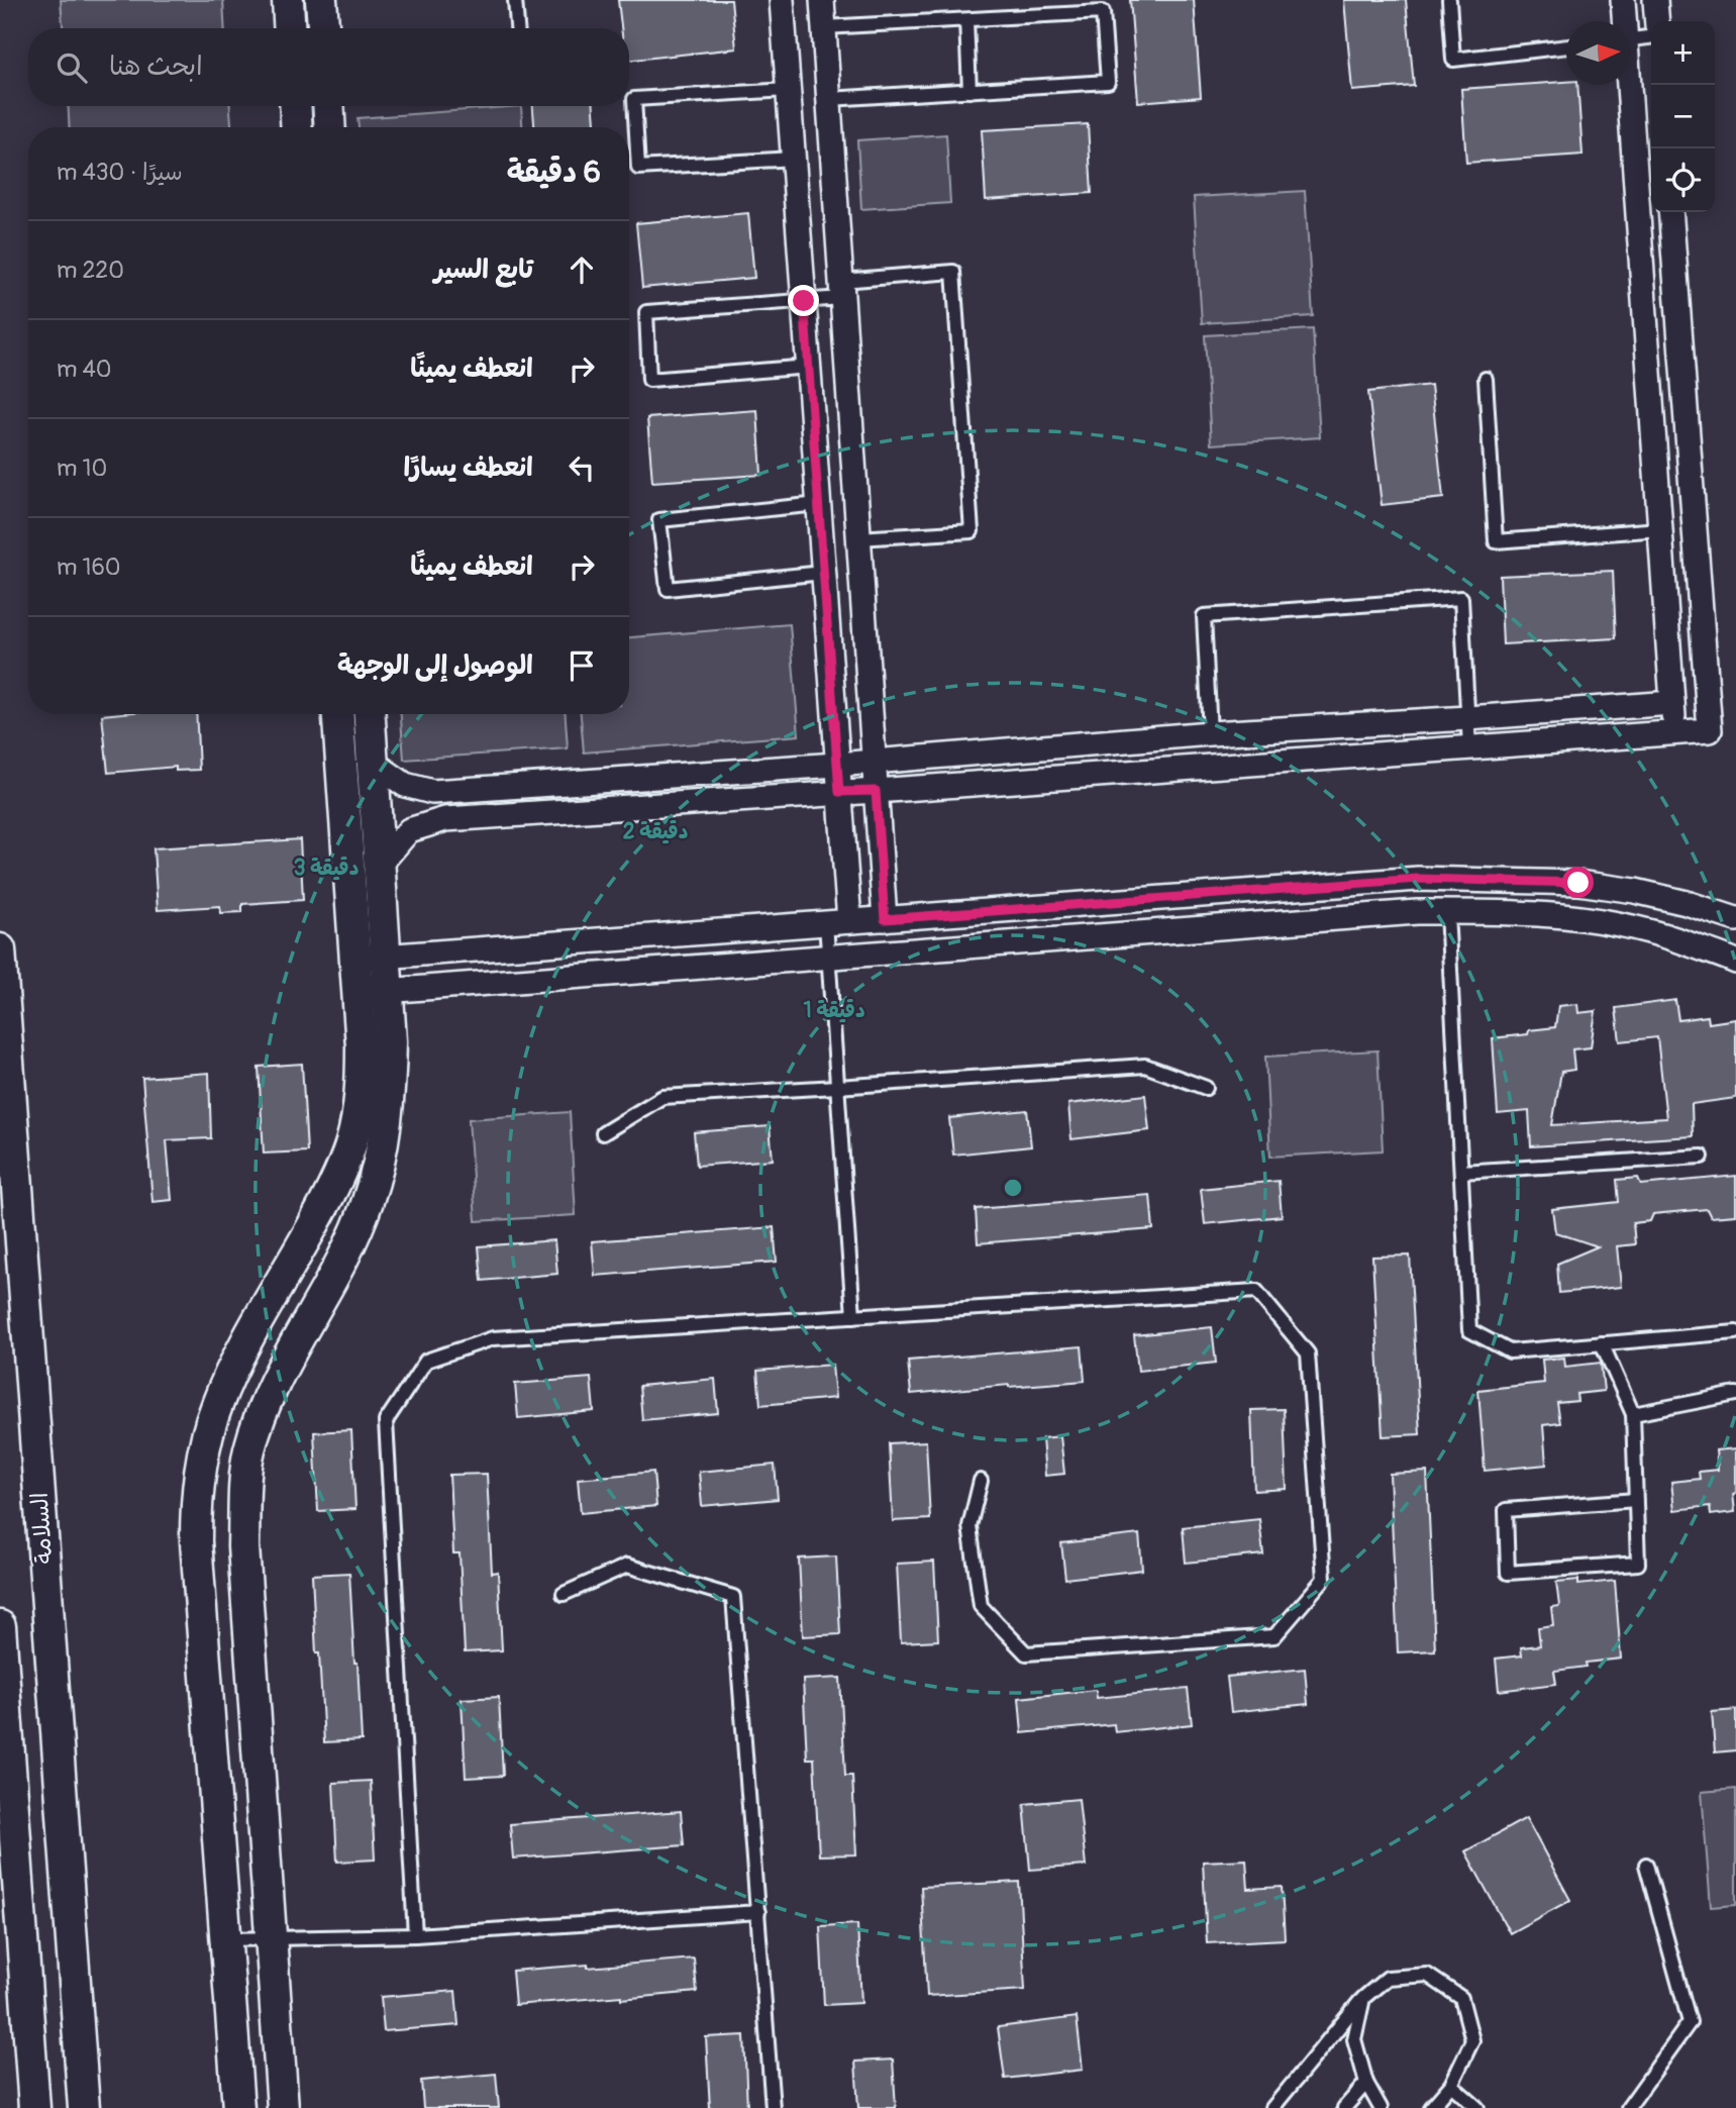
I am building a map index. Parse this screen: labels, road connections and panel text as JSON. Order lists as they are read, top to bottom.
{
  "streets": {
    "street": ["السلامة"]
  },
  "north": "right",
  "page": {
    "map_buttons": ["+", "−"],
    "search": "ابحث هنا",
    "heading": ["6 دقيقة", "سيرًا · 430 m"],
    "list": [
      ["تابع السير", "220 m"],
      ["انعطف يمينًا", "40 m"],
      ["انعطف يسارًا", "10 m"],
      ["انعطف يمينًا", "160 m"],
      "الوصول إلى الوجهة"
    ]
  },
  "rings": ["2 دقيقة", "3 دقيقة", "1 دقيقة"]
}
